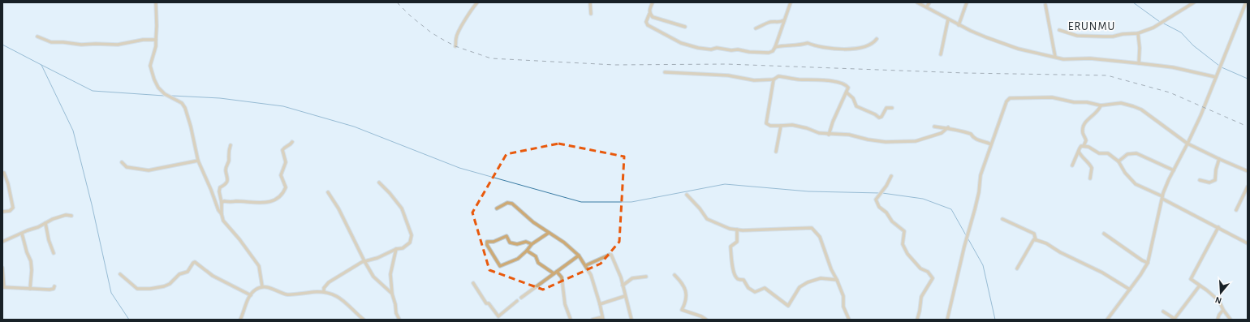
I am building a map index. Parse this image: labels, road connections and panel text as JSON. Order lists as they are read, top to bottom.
{
  "districts": ["ERUNMU"],
  "north": "bottom"
}
